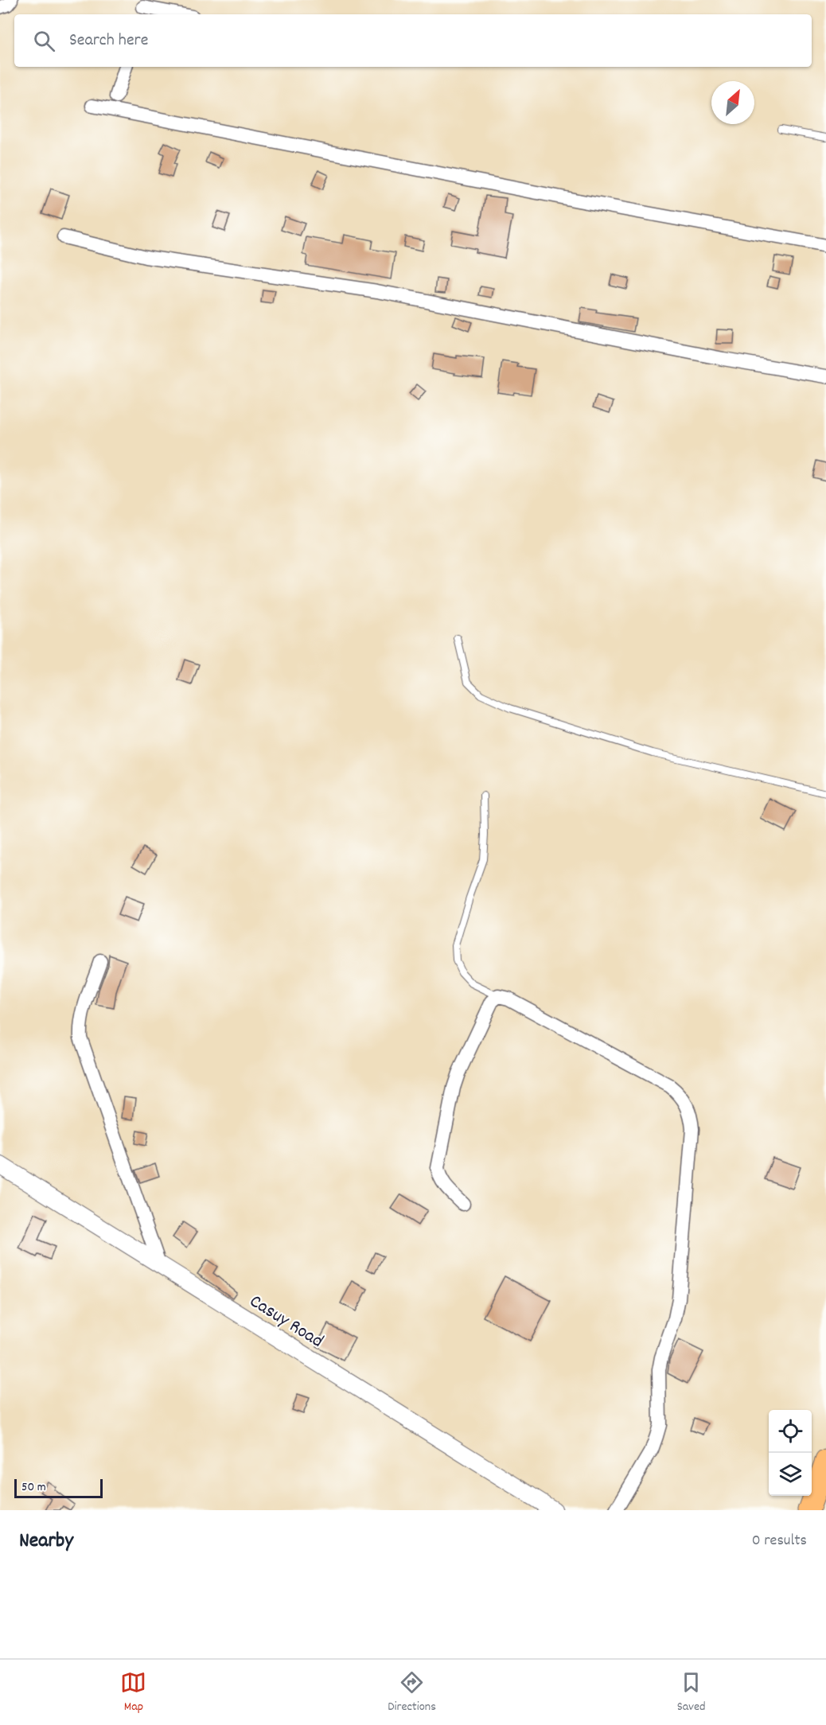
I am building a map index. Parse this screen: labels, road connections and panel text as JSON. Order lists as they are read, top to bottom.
{
  "streets": {
    "street": ["Casuy Road"]
  },
  "scale_bar": "50 m",
  "north": "top right",
  "page": {
    "search": "Search here",
    "scale": "50 m",
    "heading": ["Nearby", "0 results"],
    "nav": ["Map", "Directions", "Saved"]
  }
}
